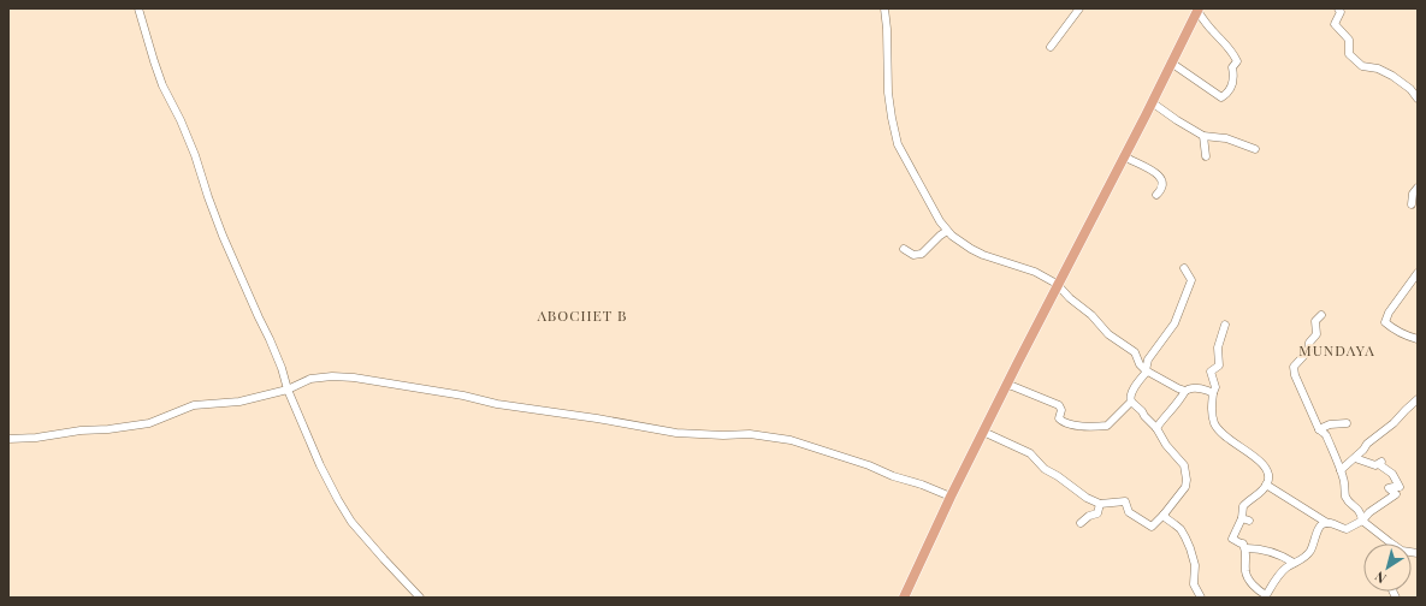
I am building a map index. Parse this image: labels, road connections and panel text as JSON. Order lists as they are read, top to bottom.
{
  "districts": ["ABOCHET B", "MUNDAYA"],
  "north": "bottom left"
}
